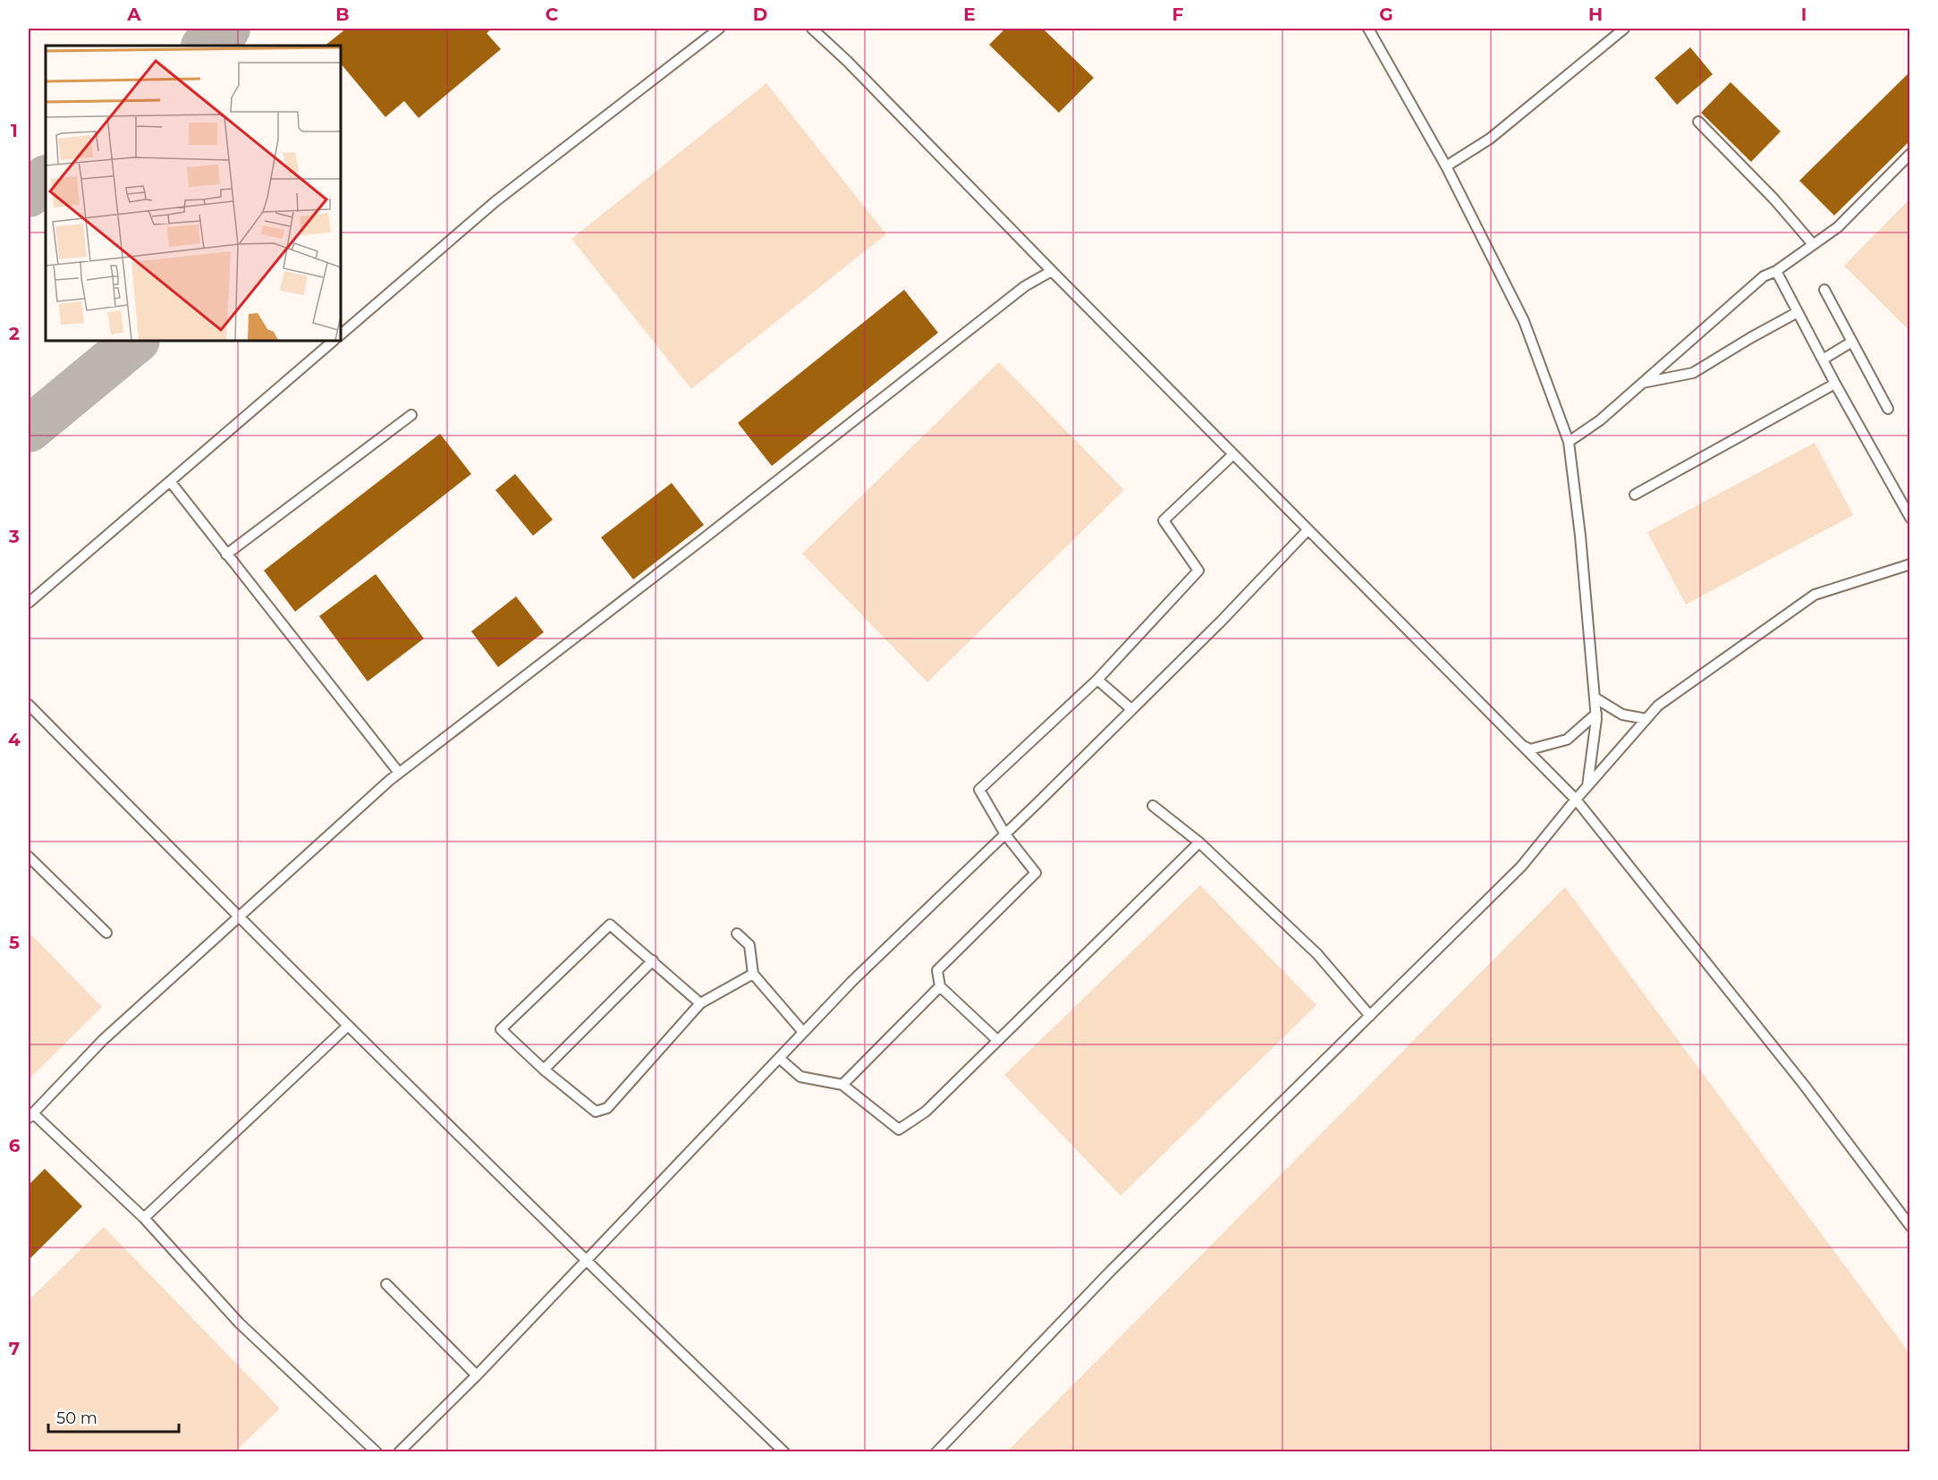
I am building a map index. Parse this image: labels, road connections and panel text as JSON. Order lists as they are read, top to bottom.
{
  "scale_bar": "50 m",
  "grid": {
    "columns": [
      "A",
      "B",
      "C",
      "D",
      "E",
      "F",
      "G",
      "H",
      "I"
    ],
    "rows": [
      "1",
      "2",
      "3",
      "4",
      "5",
      "6",
      "7"
    ]
  }
}
